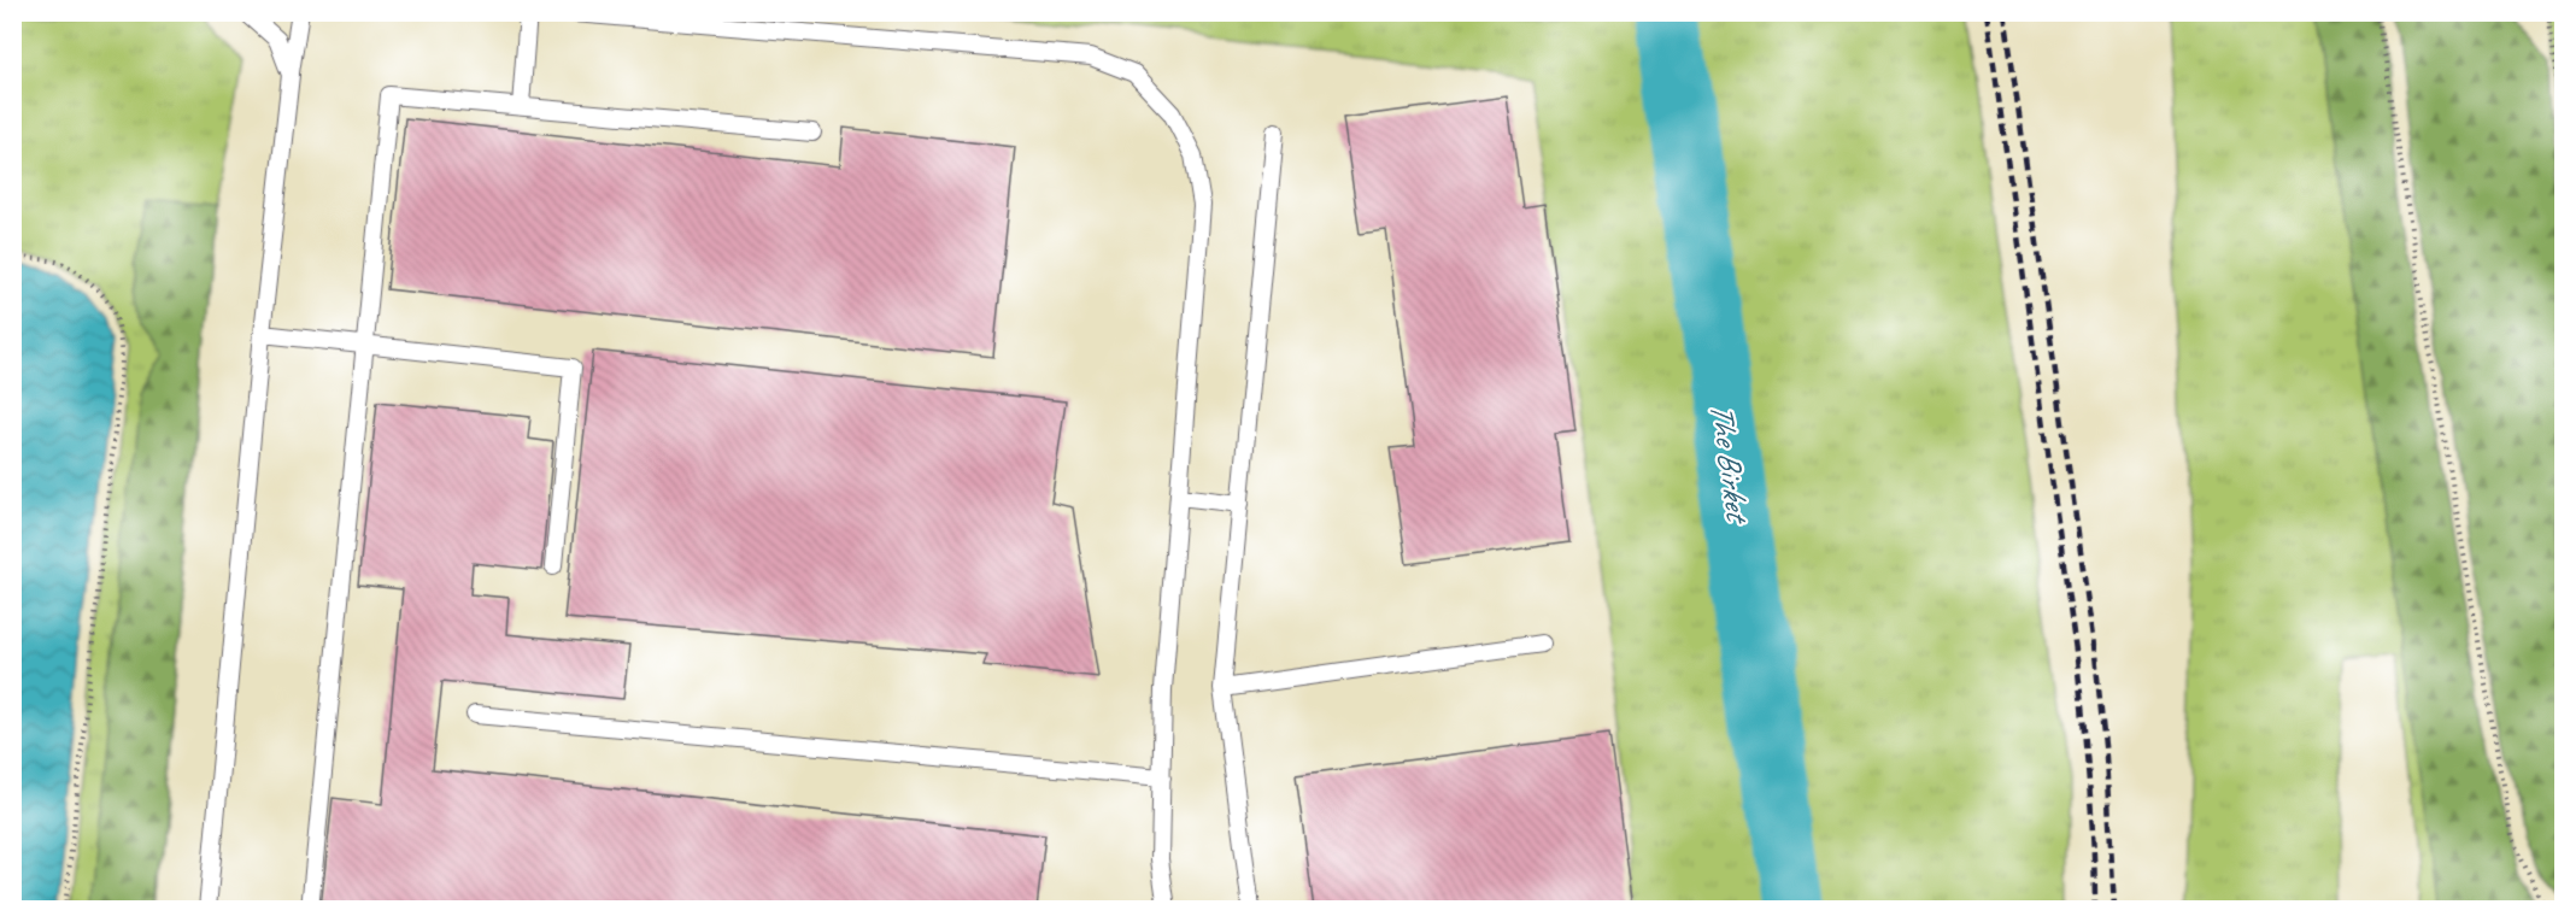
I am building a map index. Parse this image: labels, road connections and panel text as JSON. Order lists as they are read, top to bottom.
{
  "water": ["The Birket"]
}
